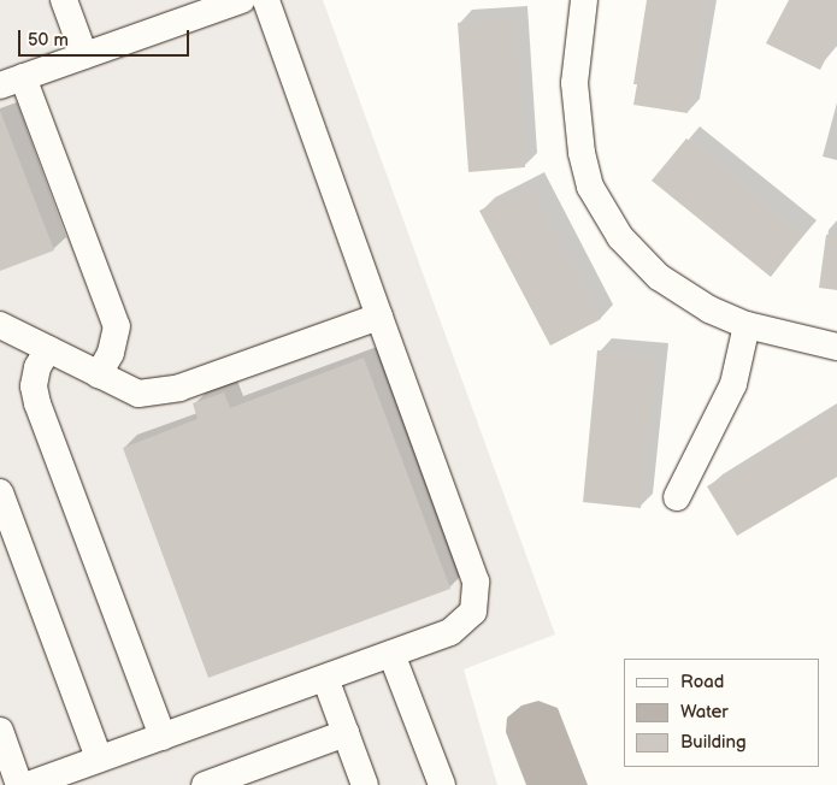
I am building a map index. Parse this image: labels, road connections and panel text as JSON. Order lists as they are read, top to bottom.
{
  "legend": ["Road", "Water", "Building"],
  "scale_bar": "50 m"
}
